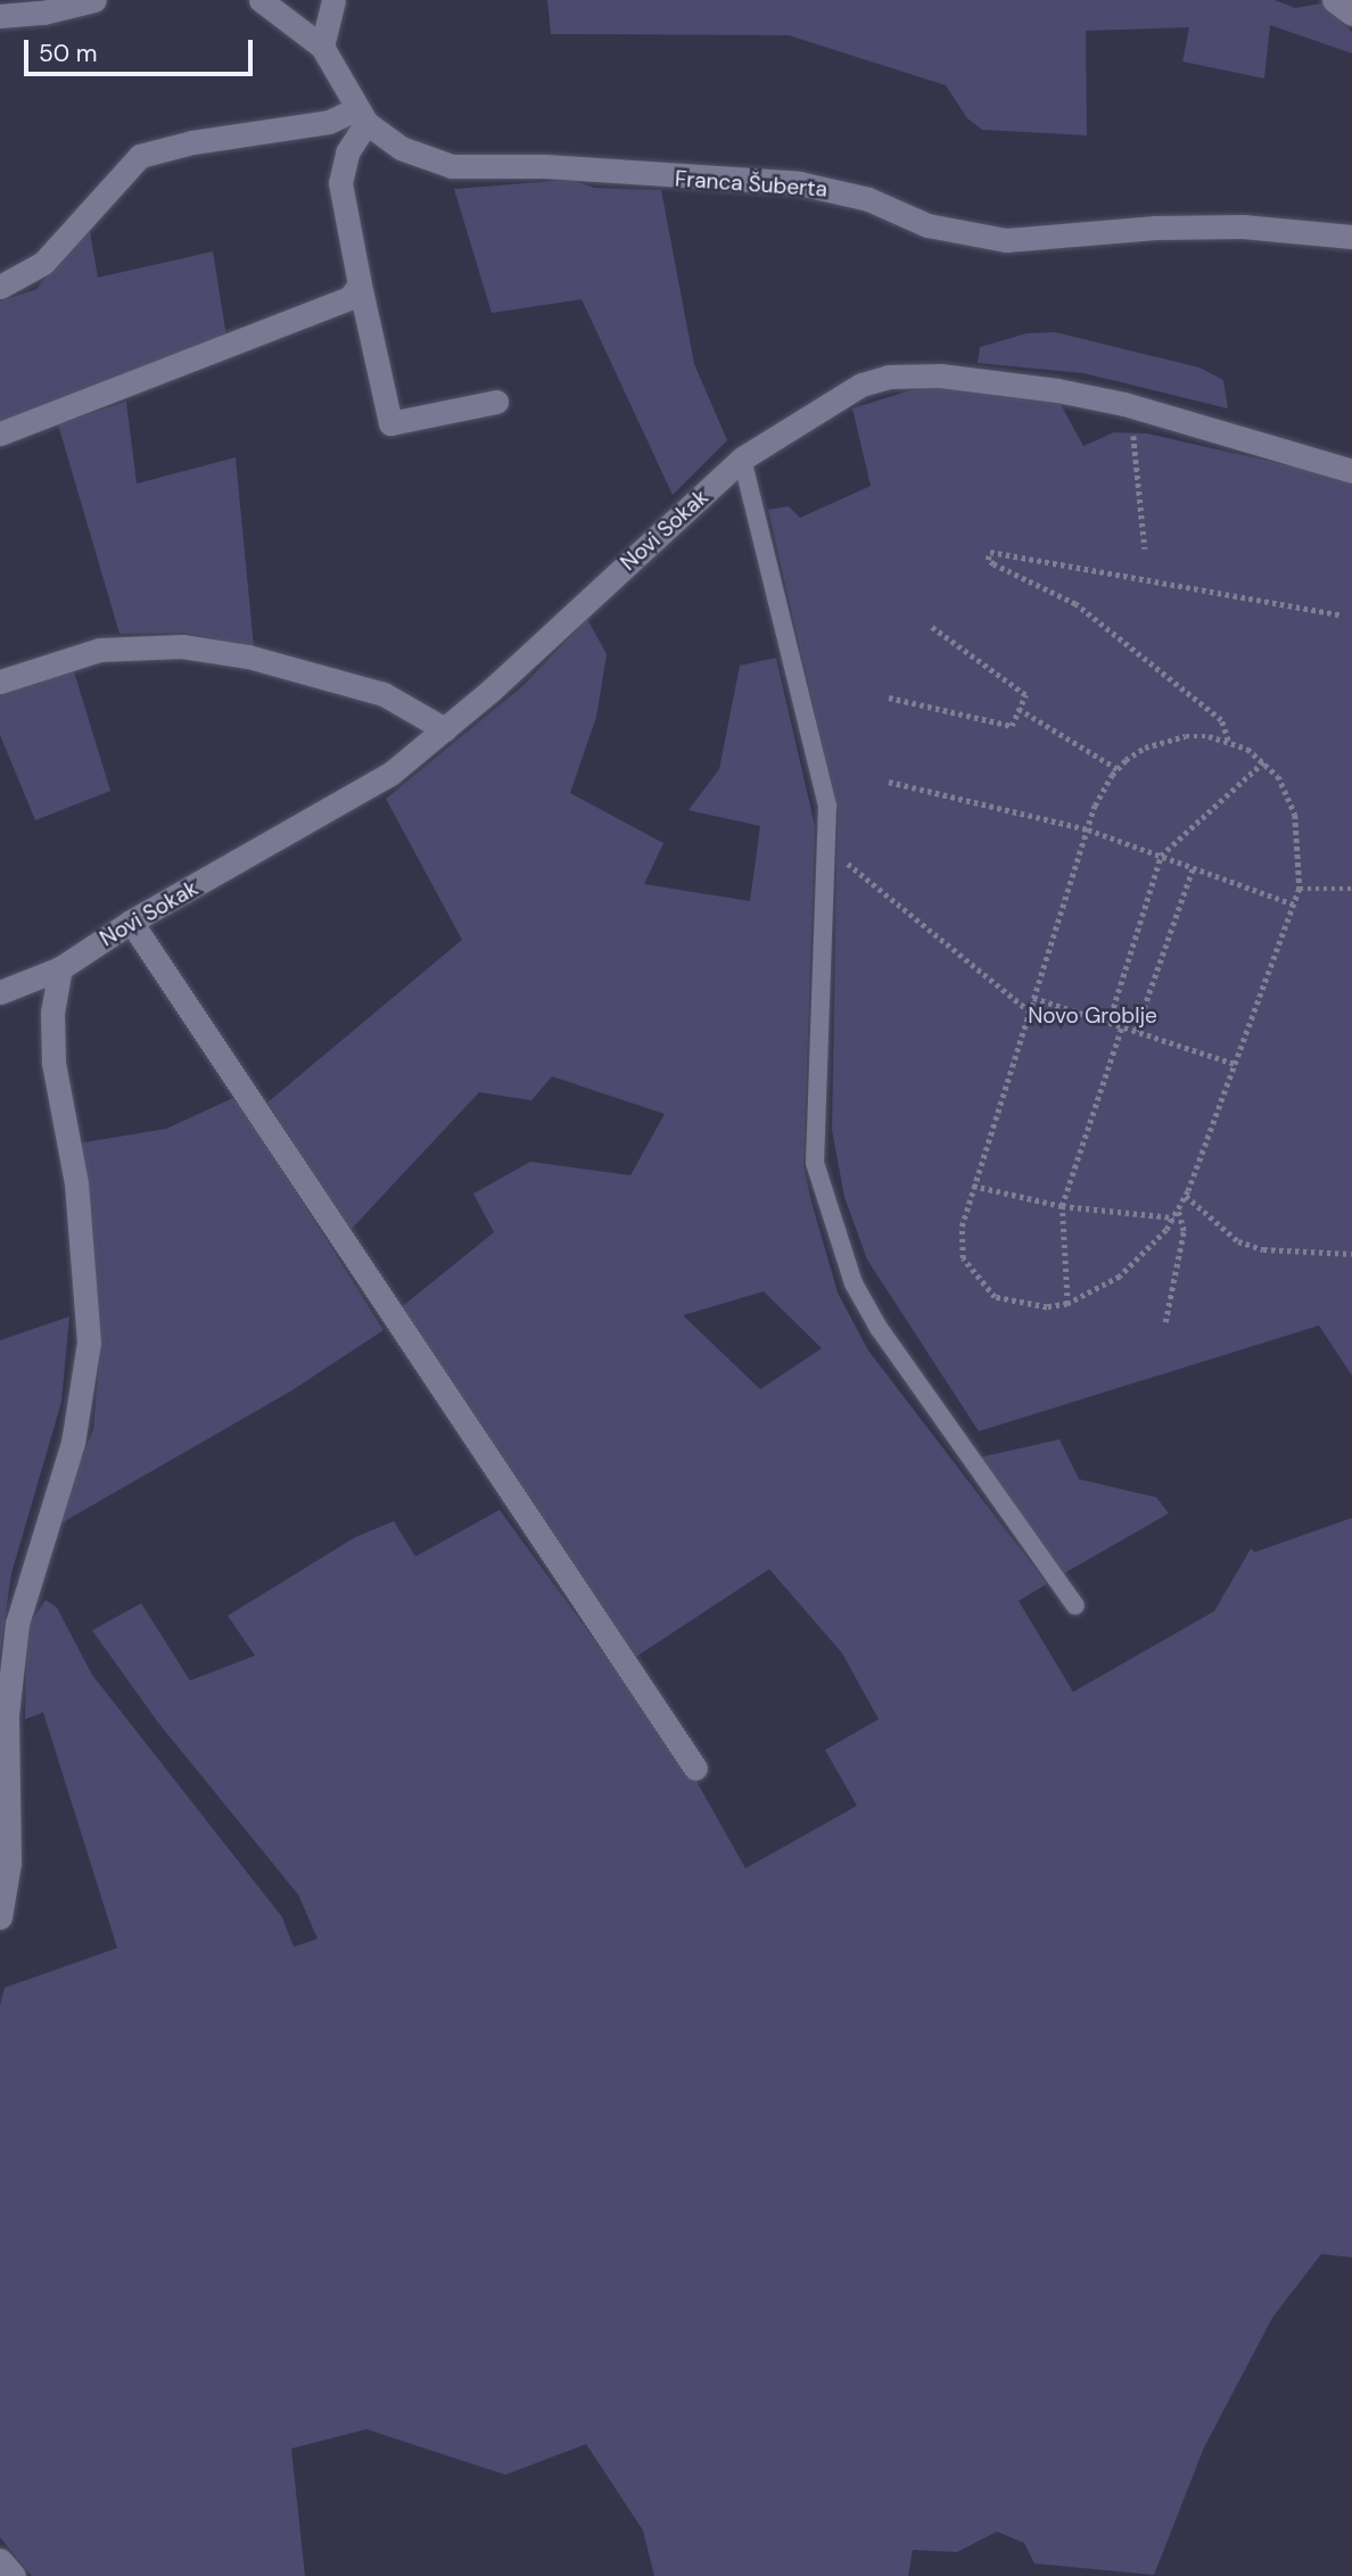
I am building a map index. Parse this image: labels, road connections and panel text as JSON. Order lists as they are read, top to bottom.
{
  "streets": {
    "street": ["Franca Šuberta", "Novi Sokak"]
  },
  "parks": ["Novo Groblje"],
  "scale_bar": "50 m"
}
